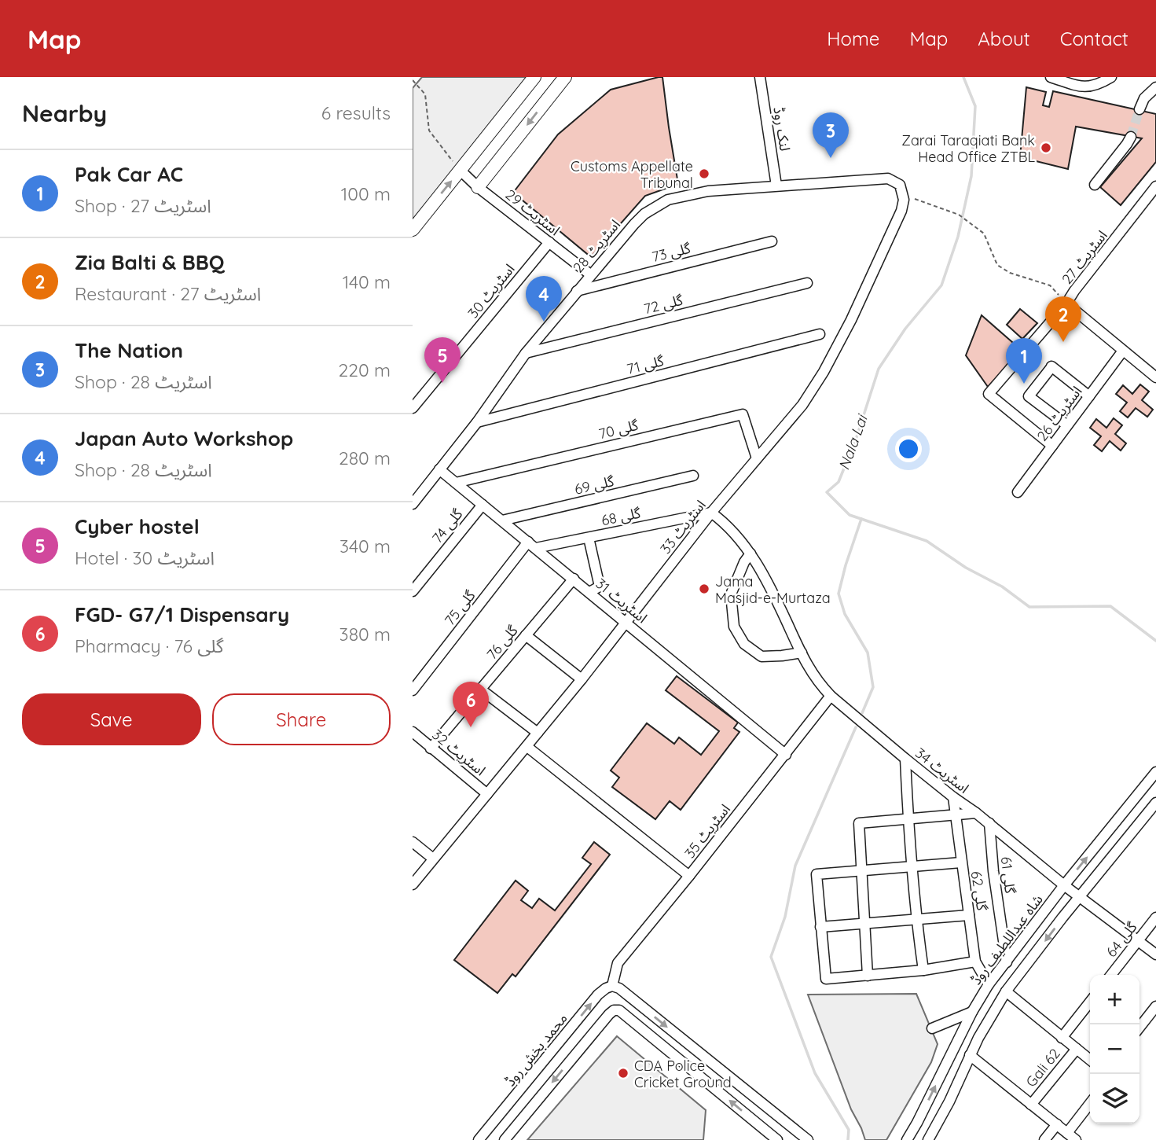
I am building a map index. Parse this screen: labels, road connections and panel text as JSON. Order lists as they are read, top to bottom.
{
  "streets": {
    "street": [
      "لنک روڈ",
      "اسٹریٹ 29",
      "اسٹریٹ 28",
      "گلی 73",
      "اسٹریٹ 27",
      "اسٹریٹ 30",
      "گلی 72",
      "گلی 71",
      "اسٹریٹ 26",
      "گلی 70",
      "گلی 69",
      "گلی 68",
      "گلی 74",
      "اسٹریٹ 33",
      "اسٹریٹ 31",
      "گلی 75",
      "گلی 76",
      "اسٹریٹ 32",
      "اسٹریٹ 34",
      "اسٹریٹ 35",
      "گلی 61",
      "گلی 62",
      "شاہ عبداللطیف روڈ",
      "گلی 64",
      "محمد بخش روڈ",
      "Gali 62"
    ]
  },
  "crossings": [
    ["لنک روڈ", "اسٹریٹ 28"],
    ["اسٹریٹ 29", "اسٹریٹ 28"],
    ["اسٹریٹ 29", "اسٹریٹ 30"],
    ["اسٹریٹ 28", "گلی 73"],
    ["اسٹریٹ 28", "گلی 72"],
    ["اسٹریٹ 28", "گلی 71"],
    ["اسٹریٹ 28", "اسٹریٹ 33"],
    ["اسٹریٹ 28", "اسٹریٹ 31"],
    ["اسٹریٹ 27", "اسٹریٹ 26"],
    ["گلی 70", "اسٹریٹ 33"],
    ["گلی 70", "اسٹریٹ 31"],
    ["گلی 69", "اسٹریٹ 31"],
    ["گلی 68", "اسٹریٹ 33"],
    ["گلی 68", "اسٹریٹ 31"],
    ["گلی 68", "گلی 75"],
    ["گلی 68", "اسٹریٹ 34"],
    ["گلی 74", "اسٹریٹ 31"],
    ["اسٹریٹ 33", "اسٹریٹ 31"],
    ["اسٹریٹ 33", "اسٹریٹ 32"],
    ["اسٹریٹ 33", "اسٹریٹ 34"],
    ["اسٹریٹ 31", "گلی 75"],
    ["اسٹریٹ 31", "گلی 76"],
    ["اسٹریٹ 31", "اسٹریٹ 35"],
    ["گلی 76", "اسٹریٹ 32"],
    ["اسٹریٹ 34", "اسٹریٹ 35"],
    ["اسٹریٹ 34", "گلی 61"],
    ["اسٹریٹ 34", "گلی 62"],
    ["اسٹریٹ 34", "شاہ عبداللطیف روڈ"],
    ["اسٹریٹ 34", "گلی 64"],
    ["اسٹریٹ 35", "محمد بخش روڈ"],
    ["گلی 61", "شاہ عبداللطیف روڈ"],
    ["گلی 62", "شاہ عبداللطیف روڈ"]
  ],
  "one_way": ["محمد بخش روڈ"],
  "water": ["Nala Lai"],
  "places": [
    "Zarai Taraqiati Bank Head Office ZTBL",
    "Customs Appellate Tribunal",
    "Jama Masjid-e-Murtaza",
    "CDA Police Cricket Ground"
  ],
  "page": {
    "header": "Map",
    "nav": [
      "Home",
      "Map",
      "About",
      "Contact"
    ],
    "heading": ["Nearby", "6 results"],
    "pins": [
      "3",
      "4",
      "2",
      "5",
      "1",
      "6"
    ],
    "list": [
      {
        "mark": "1",
        "name": "Pak Car AC",
        "note": "Shop · اسٹریٹ 27",
        "value": "100 m"
      },
      {
        "mark": "2",
        "name": "Zia Balti & BBQ",
        "note": "Restaurant · اسٹریٹ 27",
        "value": "140 m"
      },
      {
        "mark": "3",
        "name": "The Nation",
        "note": "Shop · اسٹریٹ 28",
        "value": "220 m"
      },
      {
        "mark": "4",
        "name": "Japan Auto Workshop",
        "note": "Shop · اسٹریٹ 28",
        "value": "280 m"
      },
      {
        "mark": "5",
        "name": "Cyber hostel",
        "note": "Hotel · اسٹریٹ 30",
        "value": "340 m"
      },
      {
        "mark": "6",
        "name": "FGD- G7/1 Dispensary",
        "note": "Pharmacy · گلی 76",
        "value": "380 m"
      }
    ],
    "buttons": ["Save", "Share"],
    "map_buttons": ["+", "−"]
  }
}
